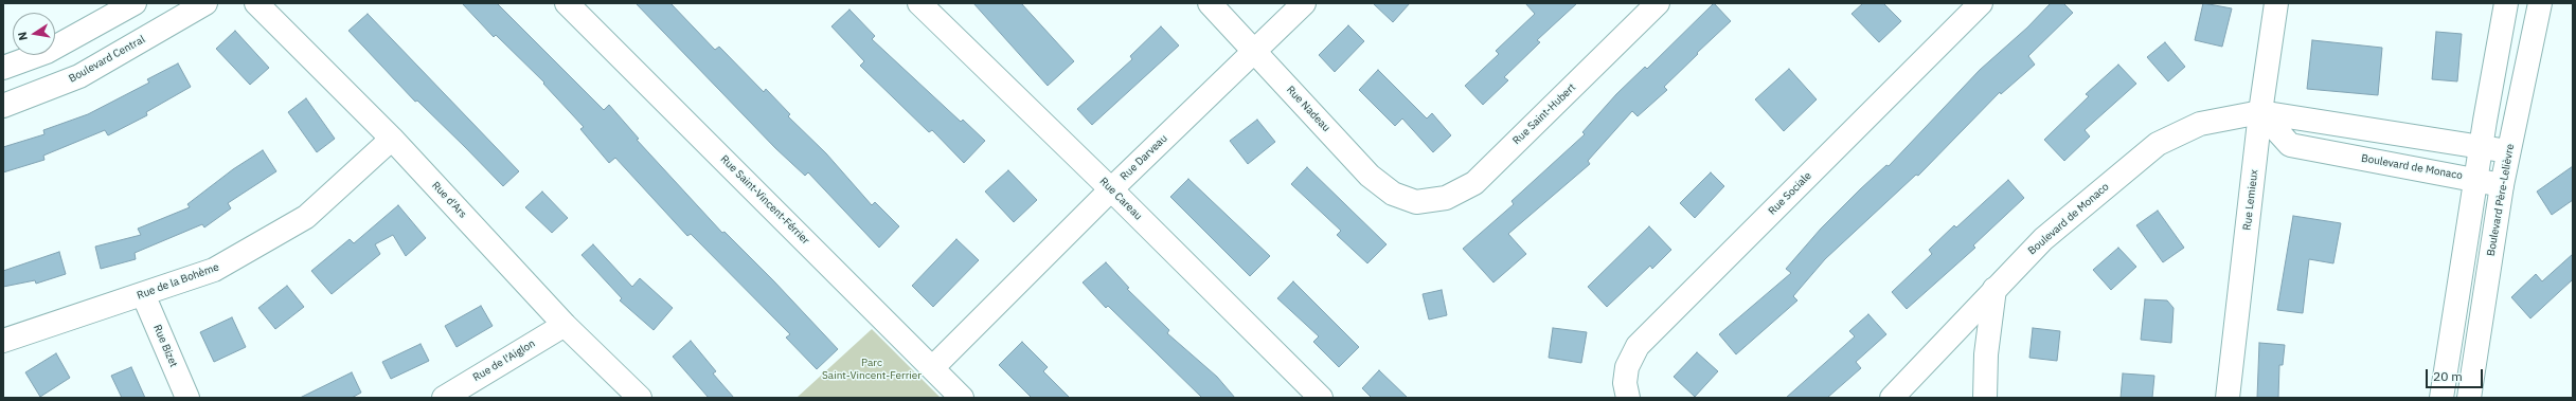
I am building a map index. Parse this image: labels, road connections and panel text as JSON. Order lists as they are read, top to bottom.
{
  "streets": {
    "street": [
      "Boulevard Central",
      "Rue Nadeau",
      "Rue Saint-Hubert",
      "Rue Darveau",
      "Boulevard de Monaco",
      "Rue Sociale",
      "Rue Careau",
      "Rue d'Ars",
      "Rue Saint-Vincent-Férrier",
      "Rue Lemieux",
      "Boulevard Père-Lelièvre",
      "Rue de la Bohème",
      "Rue Bizet",
      "Rue de l'Aiglon"
    ]
  },
  "crossings": [
    ["Rue Nadeau", "Rue Saint-Hubert"],
    ["Rue Nadeau", "Rue Darveau"],
    ["Rue Darveau", "Rue Careau"],
    ["Rue Darveau", "Rue Saint-Vincent-Férrier"],
    ["Boulevard de Monaco", "Rue Lemieux"],
    ["Boulevard de Monaco", "Boulevard Père-Lelièvre"],
    ["Rue d'Ars", "Rue de la Bohème"],
    ["Rue d'Ars", "Rue de l'Aiglon"],
    ["Rue de la Bohème", "Rue Bizet"]
  ],
  "parks": ["Parc Saint-Vincent-Ferrier"],
  "scale_bar": "20 m",
  "north": "left"
}
